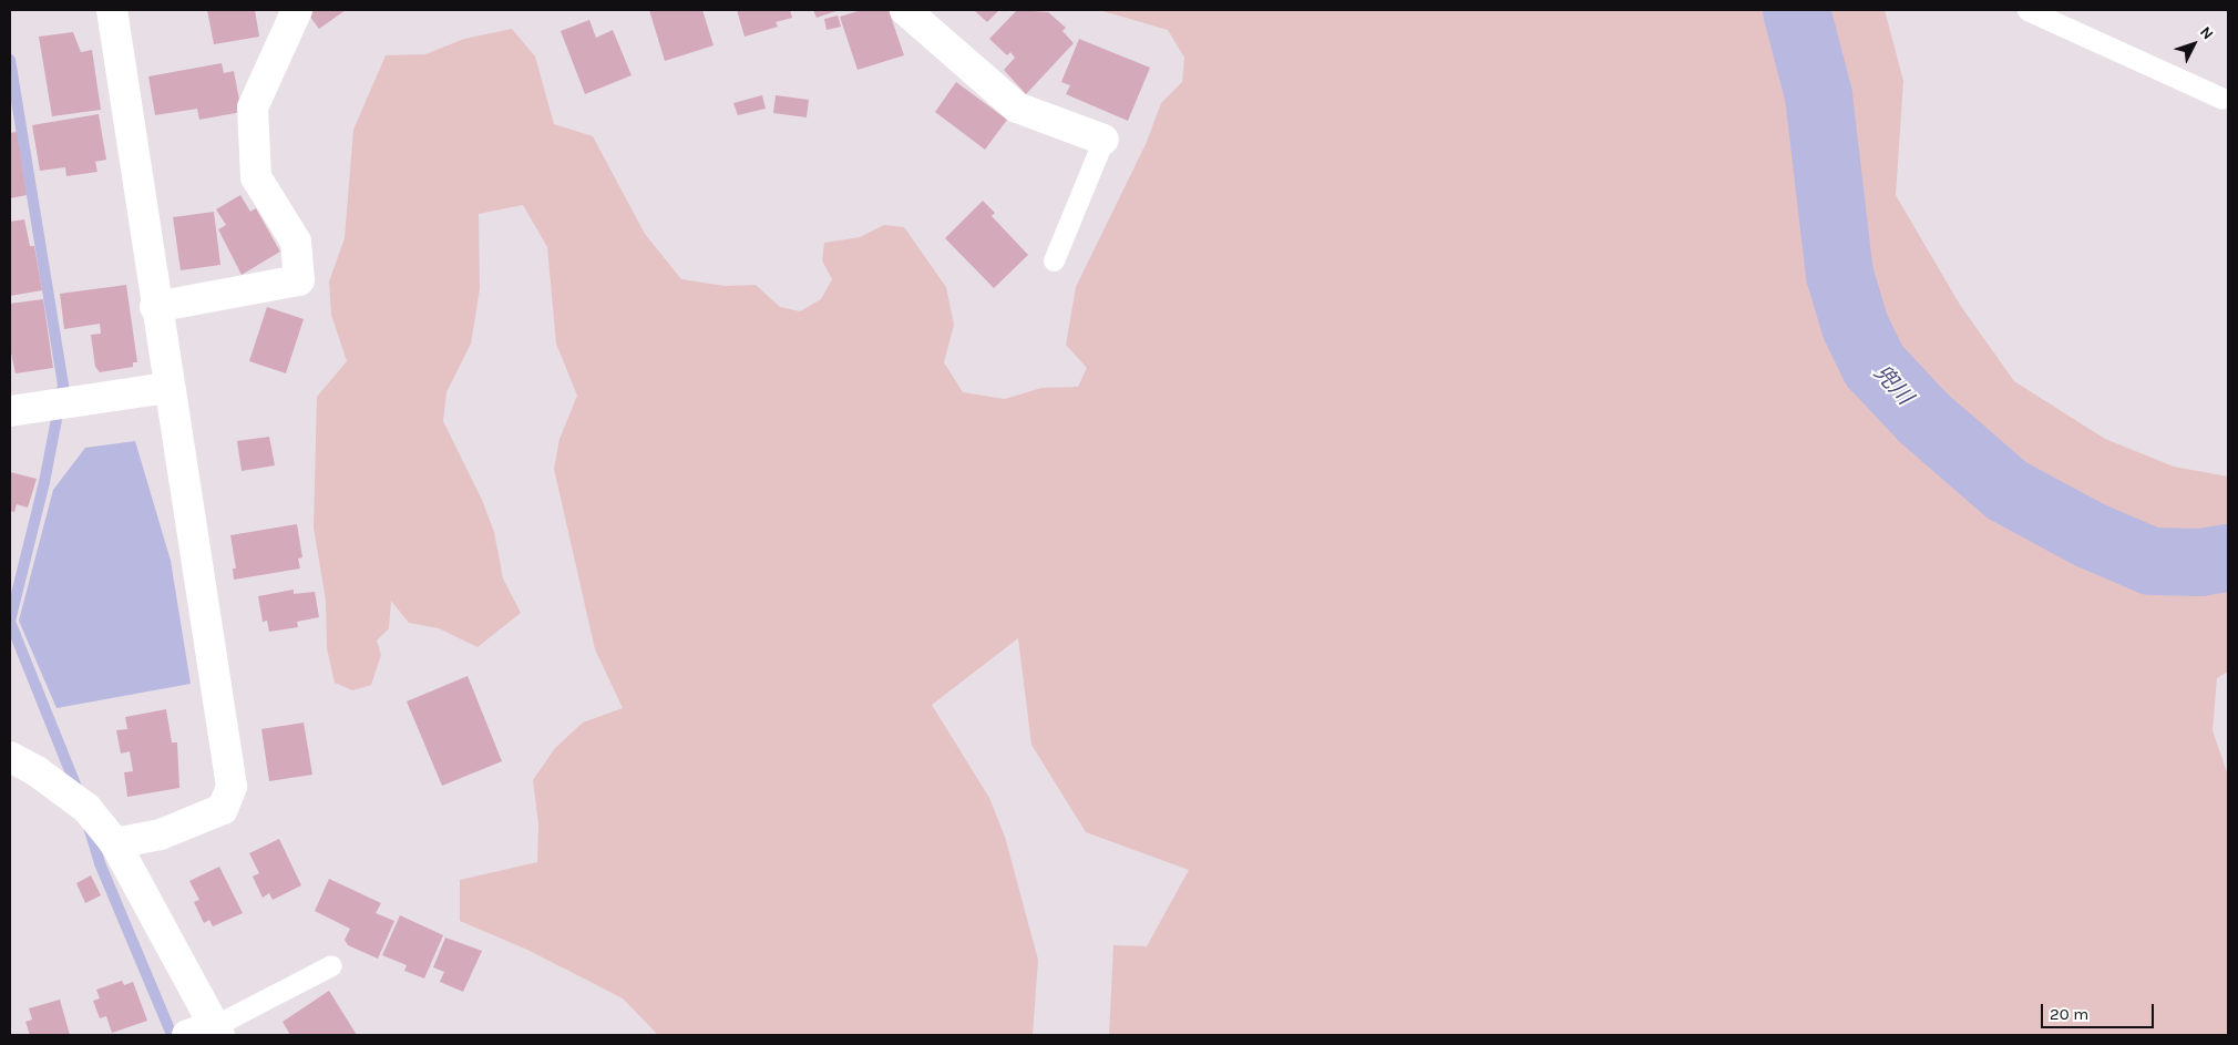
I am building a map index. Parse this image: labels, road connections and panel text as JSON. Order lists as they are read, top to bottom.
{
  "water": ["兜川"],
  "scale_bar": "20 m",
  "north": "top right"
}
